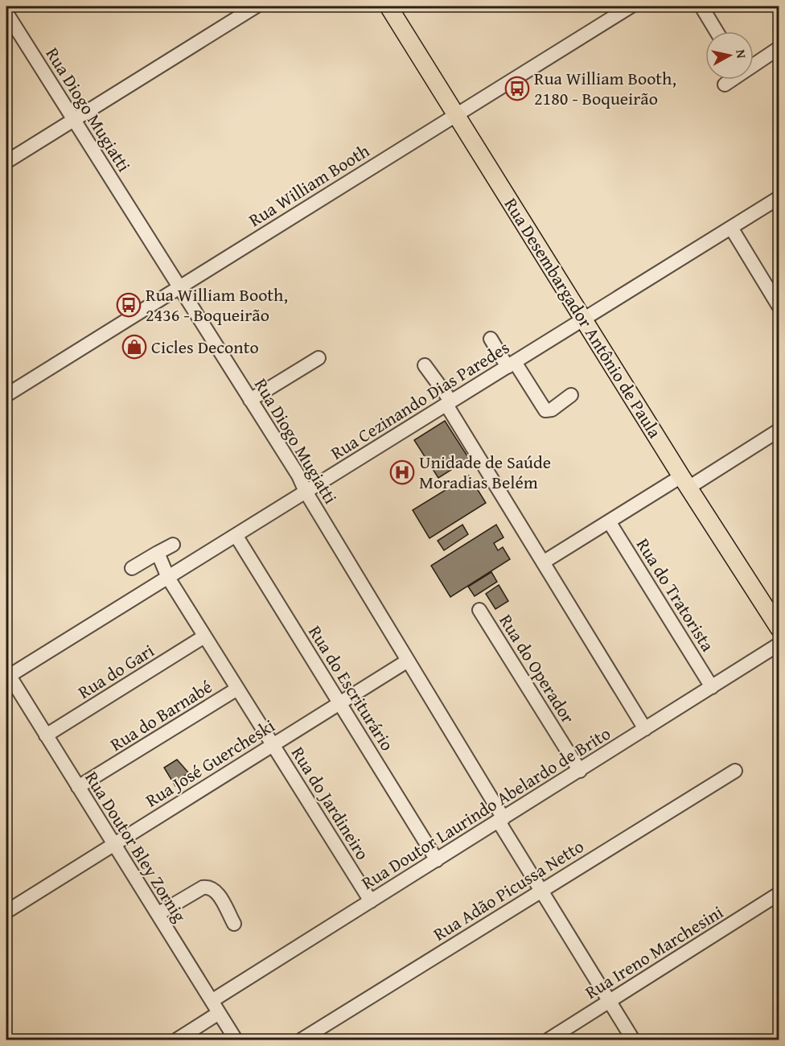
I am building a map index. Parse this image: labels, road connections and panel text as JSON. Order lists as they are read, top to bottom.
{
  "streets": {
    "main road": ["Rua Desembargador Antônio de Paula"],
    "street": [
      "Rua Diogo Mugiatti",
      "Rua William Booth",
      "Rua Cezinando Dias Paredes",
      "Rua do Tratorista",
      "Rua do Operador",
      "Rua do Gari",
      "Rua do Escriturário",
      "Rua do Barnabé",
      "Rua José Guercheski",
      "Rua do Jardineiro",
      "Rua Doutor Laurindo Abelardo de Brito",
      "Rua Doutor Bley Zornig",
      "Rua Adão Picussa Netto",
      "Rua Ireno Marchesini"
    ]
  },
  "crossings": [
    ["Rua Diogo Mugiatti", "Rua William Booth"],
    ["Rua Diogo Mugiatti", "Rua Cezinando Dias Paredes"],
    ["Rua Diogo Mugiatti", "Rua José Guercheski"],
    ["Rua Diogo Mugiatti", "Rua Doutor Laurindo Abelardo de Brito"],
    ["Rua Diogo Mugiatti", "Rua Adão Picussa Netto"],
    ["Rua Diogo Mugiatti", "Rua Ireno Marchesini"],
    ["Rua William Booth", "Rua Desembargador Antônio de Paula"],
    ["Rua Desembargador Antônio de Paula", "Rua Cezinando Dias Paredes"],
    ["Rua Cezinando Dias Paredes", "Rua do Escriturário"],
    ["Rua Cezinando Dias Paredes", "Rua do Jardineiro"],
    ["Rua Cezinando Dias Paredes", "Rua Doutor Bley Zornig"],
    ["Rua do Tratorista", "Rua Doutor Laurindo Abelardo de Brito"],
    ["Rua do Operador", "Rua Doutor Laurindo Abelardo de Brito"],
    ["Rua do Gari", "Rua do Jardineiro"],
    ["Rua do Gari", "Rua Doutor Bley Zornig"],
    ["Rua do Escriturário", "Rua José Guercheski"],
    ["Rua do Escriturário", "Rua Doutor Laurindo Abelardo de Brito"],
    ["Rua do Barnabé", "Rua do Jardineiro"],
    ["Rua do Barnabé", "Rua Doutor Bley Zornig"],
    ["Rua José Guercheski", "Rua do Jardineiro"],
    ["Rua José Guercheski", "Rua Doutor Bley Zornig"],
    ["Rua do Jardineiro", "Rua Doutor Laurindo Abelardo de Brito"],
    ["Rua Doutor Laurindo Abelardo de Brito", "Rua Doutor Bley Zornig"]
  ],
  "places": {
    "bus stop": ["Rua William Booth, 2180 - Boqueirão", "Rua William Booth, 2436 - Boqueirão"],
    "shop": ["Cicles Deconto"],
    "hospital": ["Unidade de Saúde Moradias Belém"]
  },
  "north": "right"
}
